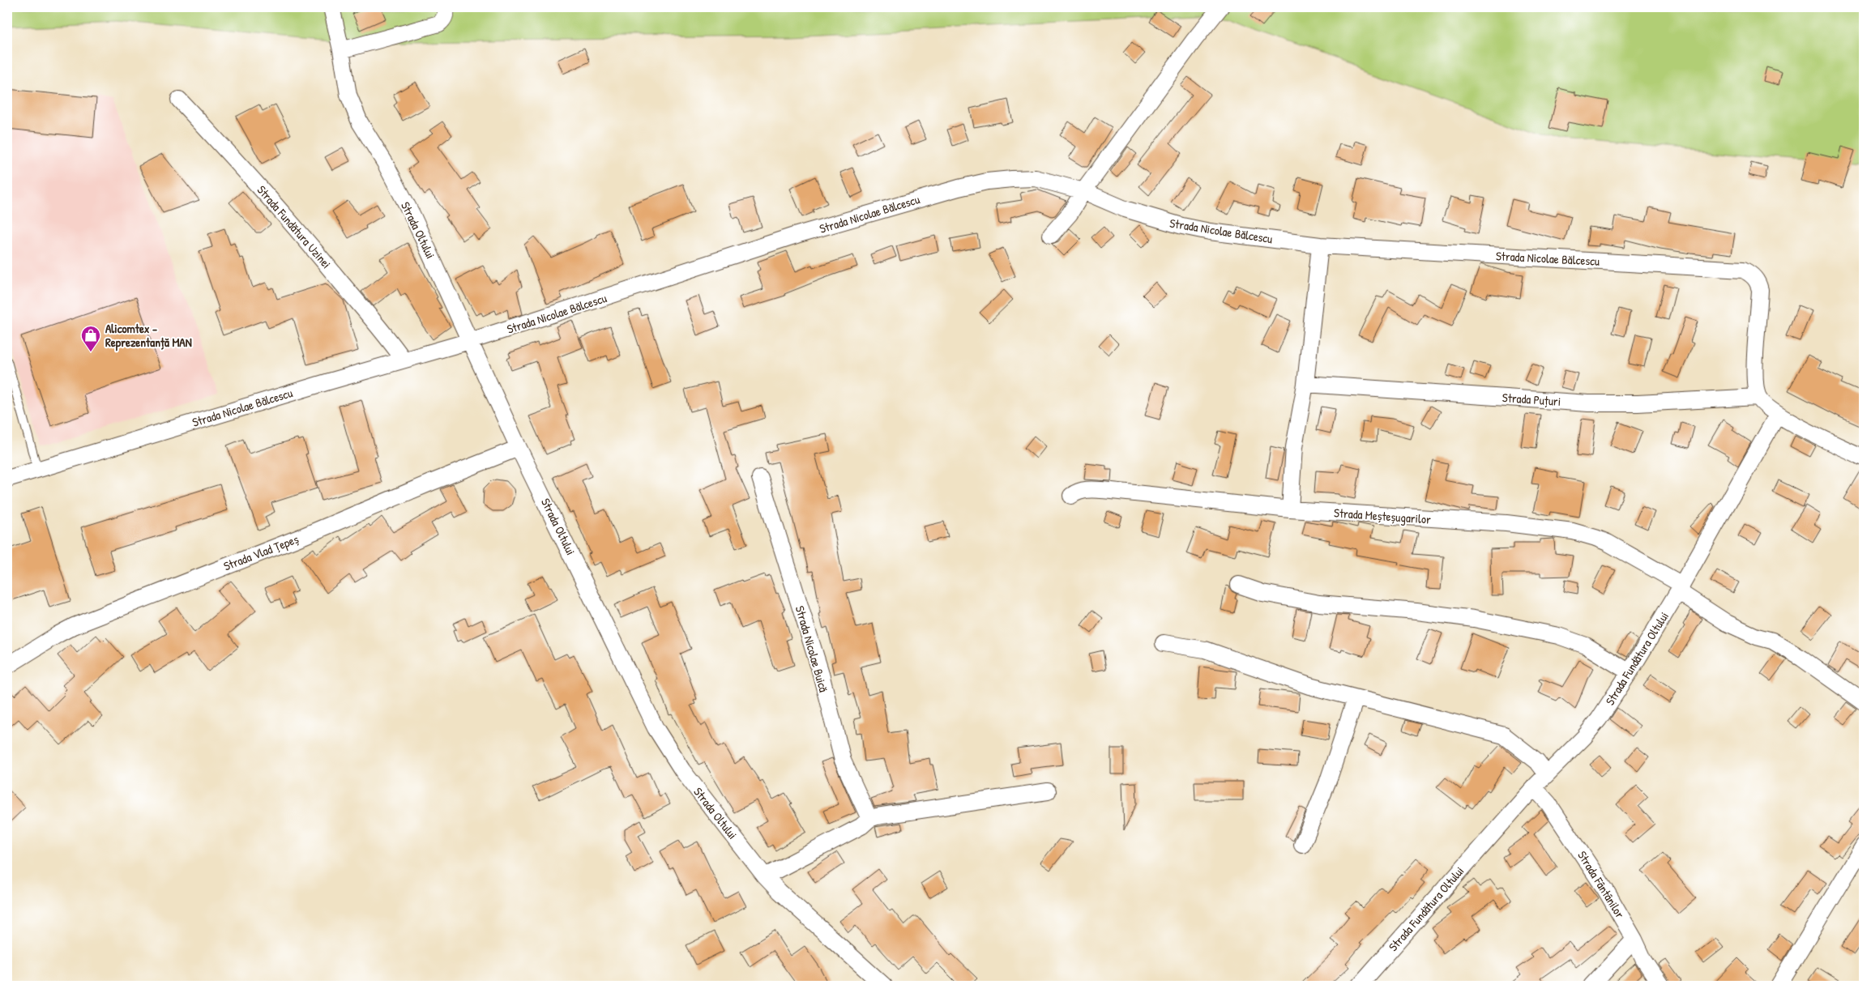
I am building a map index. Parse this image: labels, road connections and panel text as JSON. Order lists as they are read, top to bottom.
{
  "streets": {
    "street": [
      "Strada Nicolae Bălcescu",
      "Strada Fundătura Uzinei",
      "Strada Oltului",
      "Strada Puțuri",
      "Strada Meșteșugarilor",
      "Strada Vlad Țepeș",
      "Strada Nicolae Buică",
      "Strada Fundătura Oltului",
      "Strada Fântânilor"
    ]
  },
  "crossings": [
    ["Strada Nicolae Bălcescu", "Strada Fundătura Uzinei"],
    ["Strada Nicolae Bălcescu", "Strada Oltului"],
    ["Strada Nicolae Bălcescu", "Strada Puțuri"],
    ["Strada Oltului", "Strada Vlad Țepeș"],
    ["Strada Meșteșugarilor", "Strada Fundătura Oltului"],
    ["Strada Fundătura Oltului", "Strada Fântânilor"]
  ],
  "places": {
    "shop": ["Alicomtex - Reprezentanță MAN"]
  }
}
